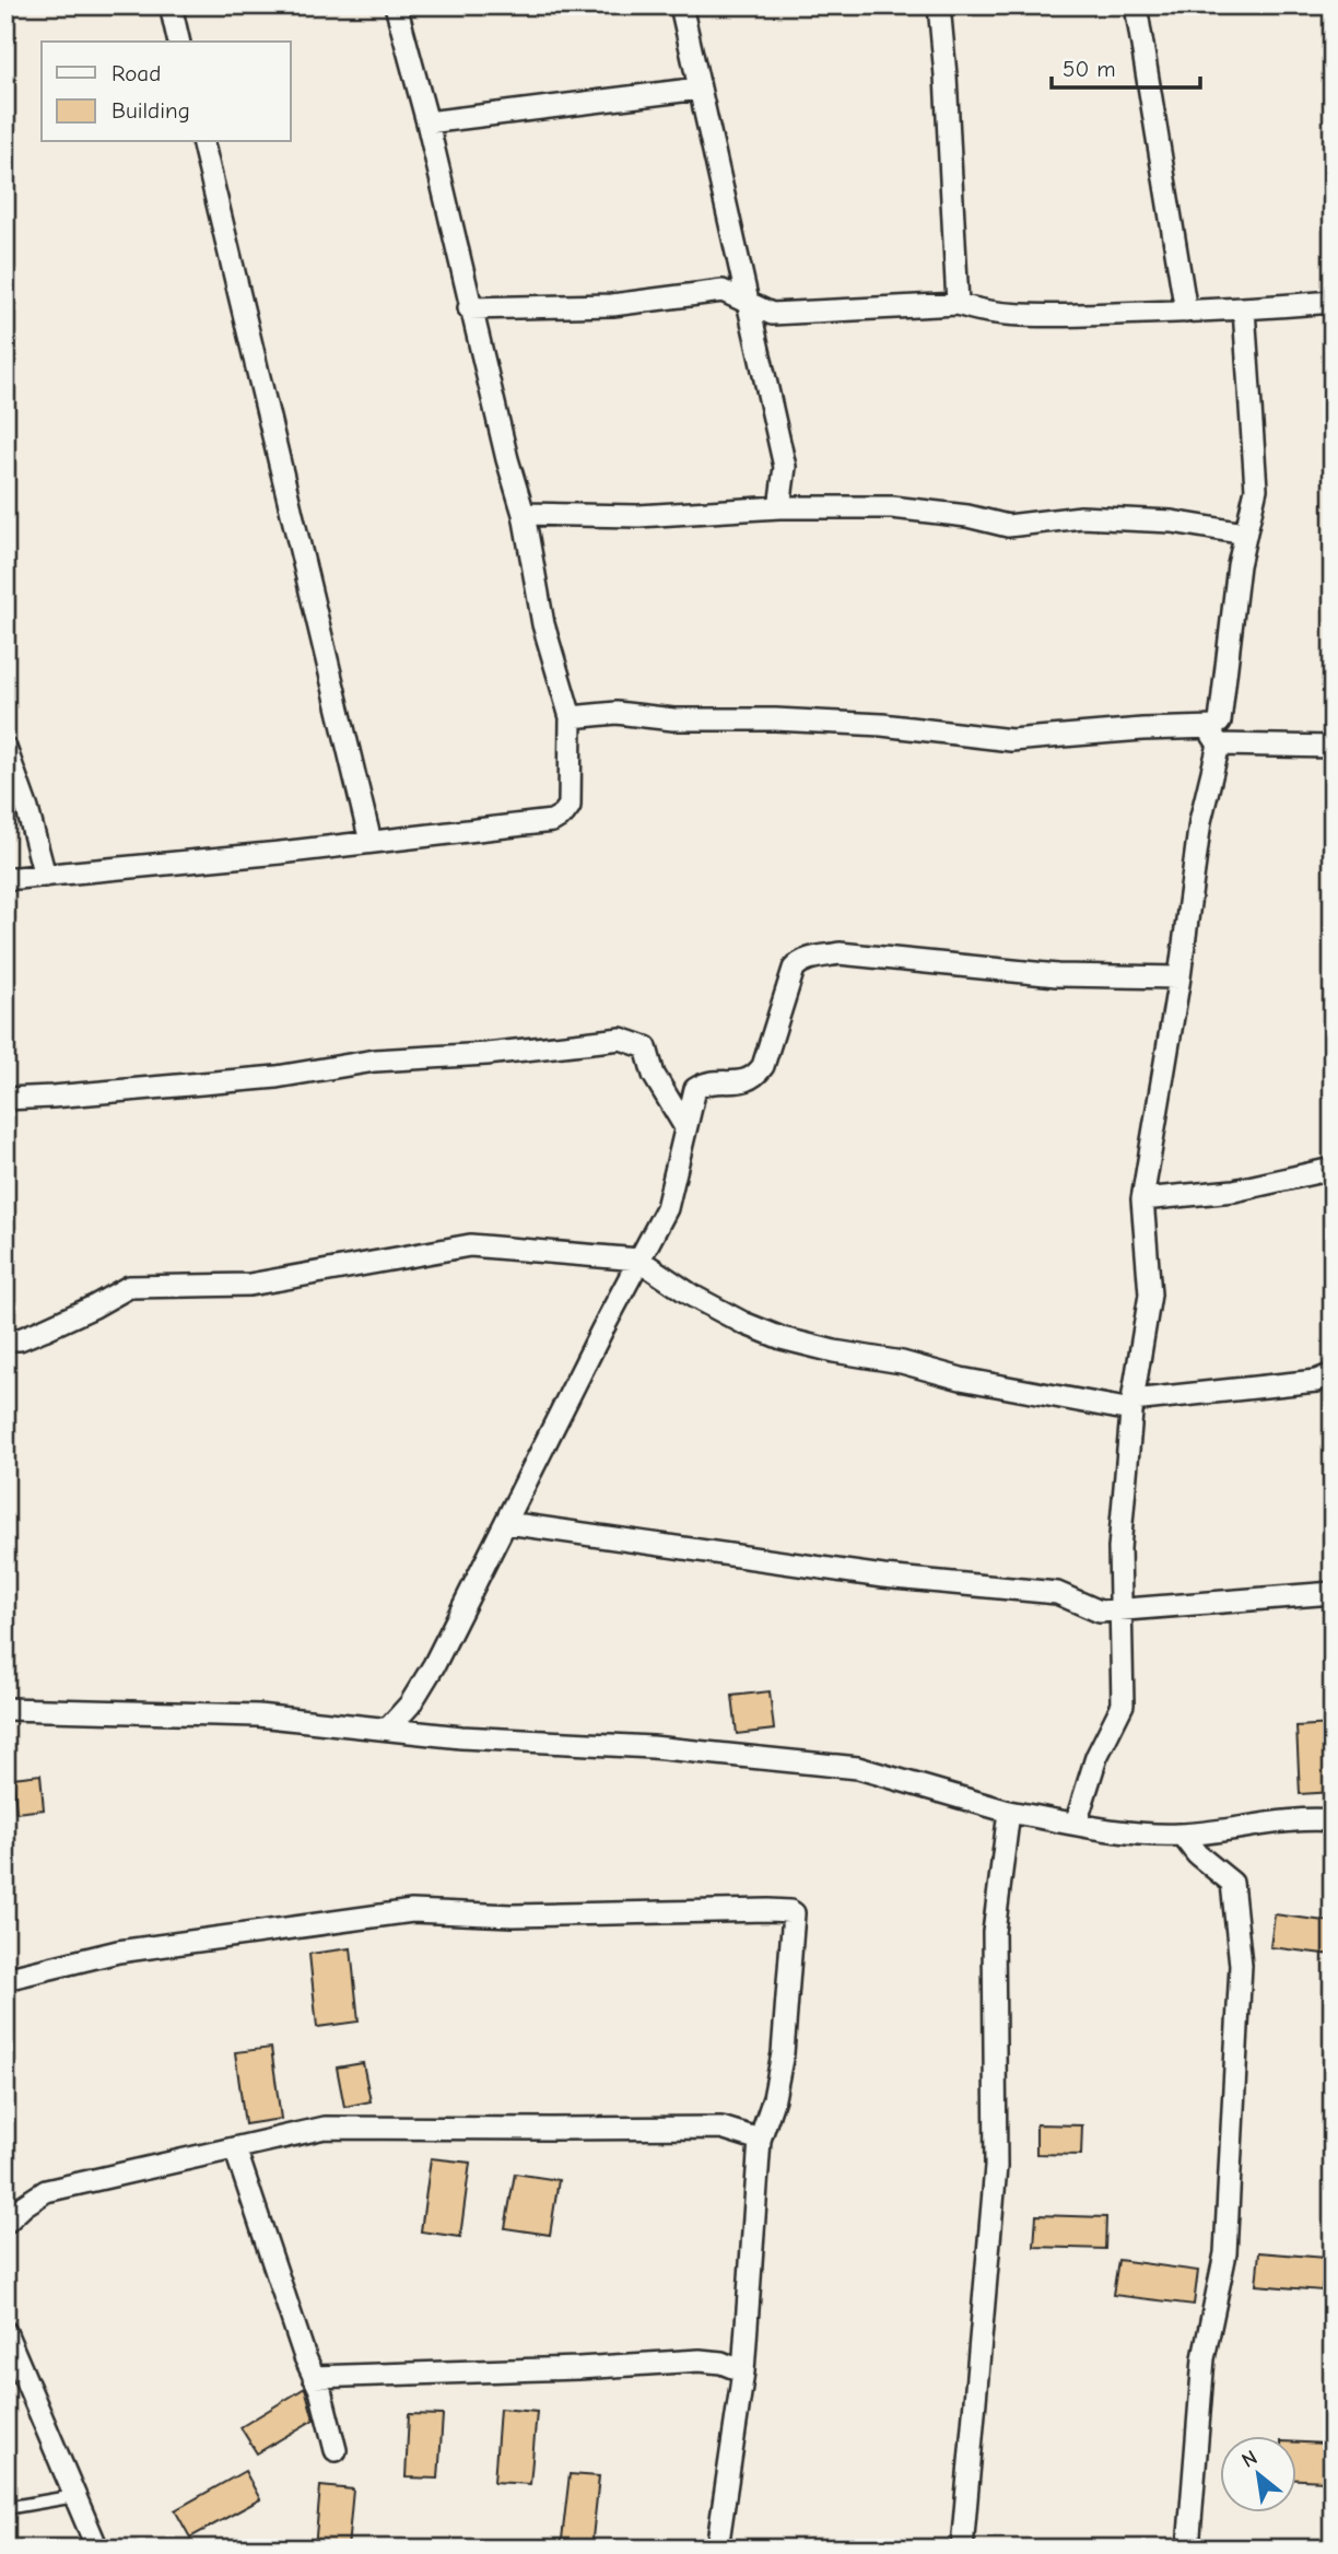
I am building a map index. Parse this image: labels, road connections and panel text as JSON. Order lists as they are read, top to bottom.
{
  "legend": ["Road", "Building"],
  "scale_bar": "50 m",
  "north": "top left"
}
